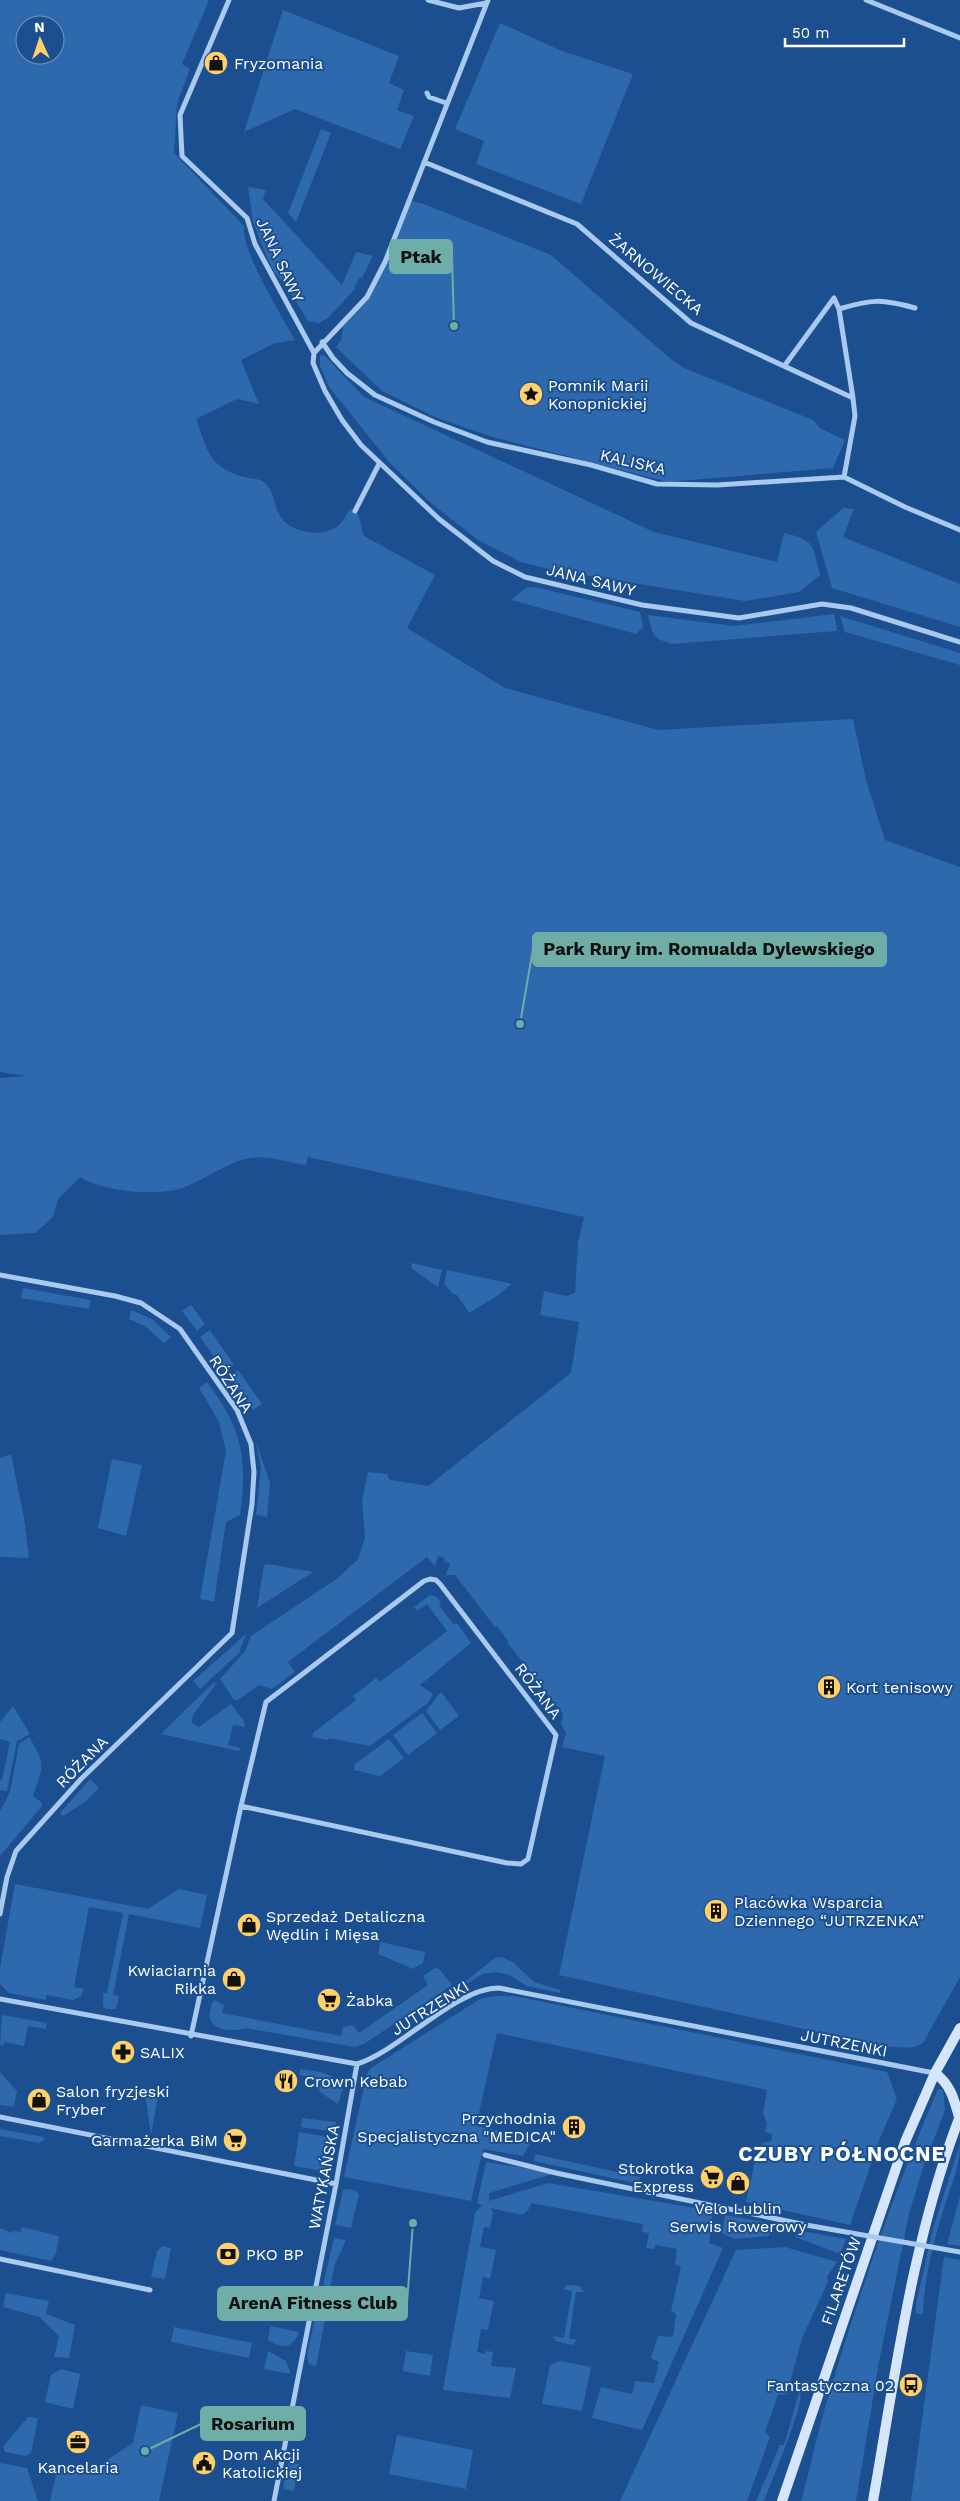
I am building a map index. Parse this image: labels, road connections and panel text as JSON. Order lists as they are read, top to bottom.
{
  "streets": {
    "main road": ["FILARETÓW"],
    "street": [
      "JANA SAWY",
      "ŻARNOWIECKA",
      "KALISKA",
      "RÓŻANA",
      "JUTRZENKI",
      "WATYKAŃSKA"
    ]
  },
  "crossings": [
    ["JUTRZENKI", "WATYKAŃSKA"],
    ["JUTRZENKI", "FILARETÓW"]
  ],
  "districts": ["CZUBY PÓŁNOCNE"],
  "places": {
    "shop": [
      "Fryzomania",
      "Sprzedaż Detaliczna Wędlin i Mięsa",
      "Kwiaciarnia Rikka",
      "Salon fryzjeski Fryber",
      "Velo Lublin Serwis Rowerowy"
    ],
    "other": [
      "Ptak",
      "Park Rury im. Romualda Dylewskiego",
      "ArenA Fitness Club",
      "Rosarium"
    ],
    "place": ["Pomnik Marii Konopnickiej"],
    "building": ["Kort tenisowy", "Placówka Wsparcia Dziennego “JUTRZENKA”", "Przychodnia Specjalistyczna \"MEDICA\""],
    "supermarket": ["Żabka", "Garmażerka BiM", "Stokrotka Express"],
    "pharmacy": ["SALIX"],
    "restaurant": ["Crown Kebab"],
    "bank": ["PKO BP"],
    "bus stop": ["Fantastyczna 02"],
    "office": ["Kancelaria"],
    "public building": ["Dom Akcji Katolickiej"]
  },
  "scale_bar": "50 m",
  "north": "top"
}
